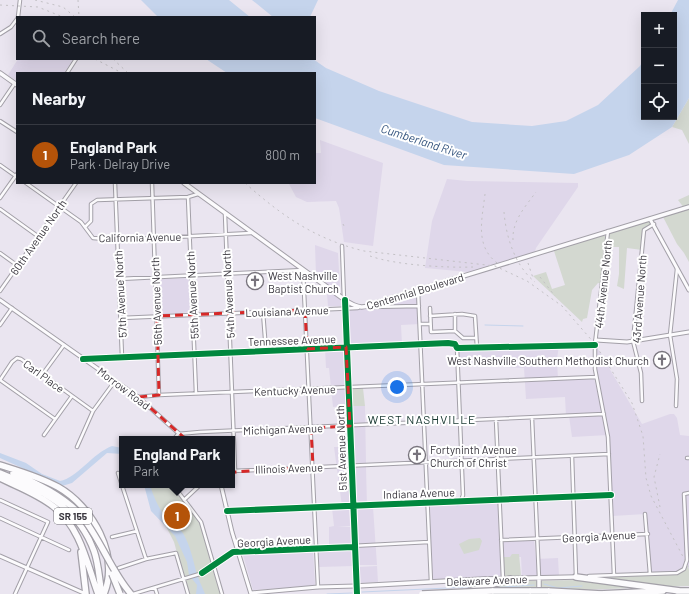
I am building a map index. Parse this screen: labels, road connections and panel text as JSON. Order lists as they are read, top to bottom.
{
  "streets": {
    "highway": ["SR 155"],
    "main road": ["Centennial Boulevard", "51st Avenue North", "Delaware Avenue"],
    "street": [
      "60th Avenue North",
      "California Avenue",
      "44th Avenue North",
      "57th Avenue North",
      "54th Avenue North",
      "55th Avenue North",
      "43rd Avenue North",
      "56th Avenue North",
      "Louisiana Avenue",
      "Tennessee Avenue",
      "Carl Place",
      "Morrow Road",
      "Kentucky Avenue",
      "Michigan Avenue",
      "Illinois Avenue",
      "Indiana Avenue",
      "Georgia Avenue"
    ]
  },
  "crossings": [
    ["60th Avenue North", "California Avenue"],
    ["California Avenue", "Centennial Boulevard"],
    ["California Avenue", "57th Avenue North"],
    ["California Avenue", "54th Avenue North"],
    ["California Avenue", "55th Avenue North"],
    ["California Avenue", "56th Avenue North"],
    ["44th Avenue North", "Centennial Boulevard"],
    ["44th Avenue North", "Tennessee Avenue"],
    ["44th Avenue North", "Kentucky Avenue"],
    ["44th Avenue North", "Michigan Avenue"],
    ["44th Avenue North", "Illinois Avenue"],
    ["44th Avenue North", "Indiana Avenue"],
    ["44th Avenue North", "Georgia Avenue"],
    ["44th Avenue North", "Delaware Avenue"],
    ["Centennial Boulevard", "54th Avenue North"],
    ["Centennial Boulevard", "Louisiana Avenue"],
    ["Centennial Boulevard", "51st Avenue North"],
    ["57th Avenue North", "Louisiana Avenue"],
    ["57th Avenue North", "Tennessee Avenue"],
    ["54th Avenue North", "Louisiana Avenue"],
    ["54th Avenue North", "Tennessee Avenue"],
    ["54th Avenue North", "Kentucky Avenue"],
    ["54th Avenue North", "Michigan Avenue"],
    ["55th Avenue North", "Louisiana Avenue"],
    ["55th Avenue North", "Tennessee Avenue"],
    ["55th Avenue North", "Kentucky Avenue"],
    ["56th Avenue North", "Louisiana Avenue"],
    ["56th Avenue North", "Tennessee Avenue"],
    ["56th Avenue North", "Kentucky Avenue"],
    ["Louisiana Avenue", "51st Avenue North"],
    ["Tennessee Avenue", "Morrow Road"],
    ["Tennessee Avenue", "51st Avenue North"],
    ["Morrow Road", "Kentucky Avenue"],
    ["Morrow Road", "Michigan Avenue"],
    ["Kentucky Avenue", "51st Avenue North"],
    ["Michigan Avenue", "51st Avenue North"],
    ["51st Avenue North", "Illinois Avenue"],
    ["51st Avenue North", "Indiana Avenue"],
    ["51st Avenue North", "Georgia Avenue"],
    ["51st Avenue North", "Delaware Avenue"]
  ],
  "districts": ["WEST NASHVILLE"],
  "water": ["Cumberland River"],
  "places": {
    "church": ["West Nashville Baptist Church", "West Nashville Southern Methodist Church", "Fortyninth Avenue Church of Christ"]
  },
  "page": {
    "map_buttons": ["+", "−"],
    "search": "Search here",
    "heading": "Nearby",
    "list": [
      {
        "mark": "1",
        "name": "England Park",
        "note": "Park · Delray Drive",
        "value": "800 m"
      }
    ],
    "popup": ["England Park", "Park"],
    "pins": "1"
  }
}
